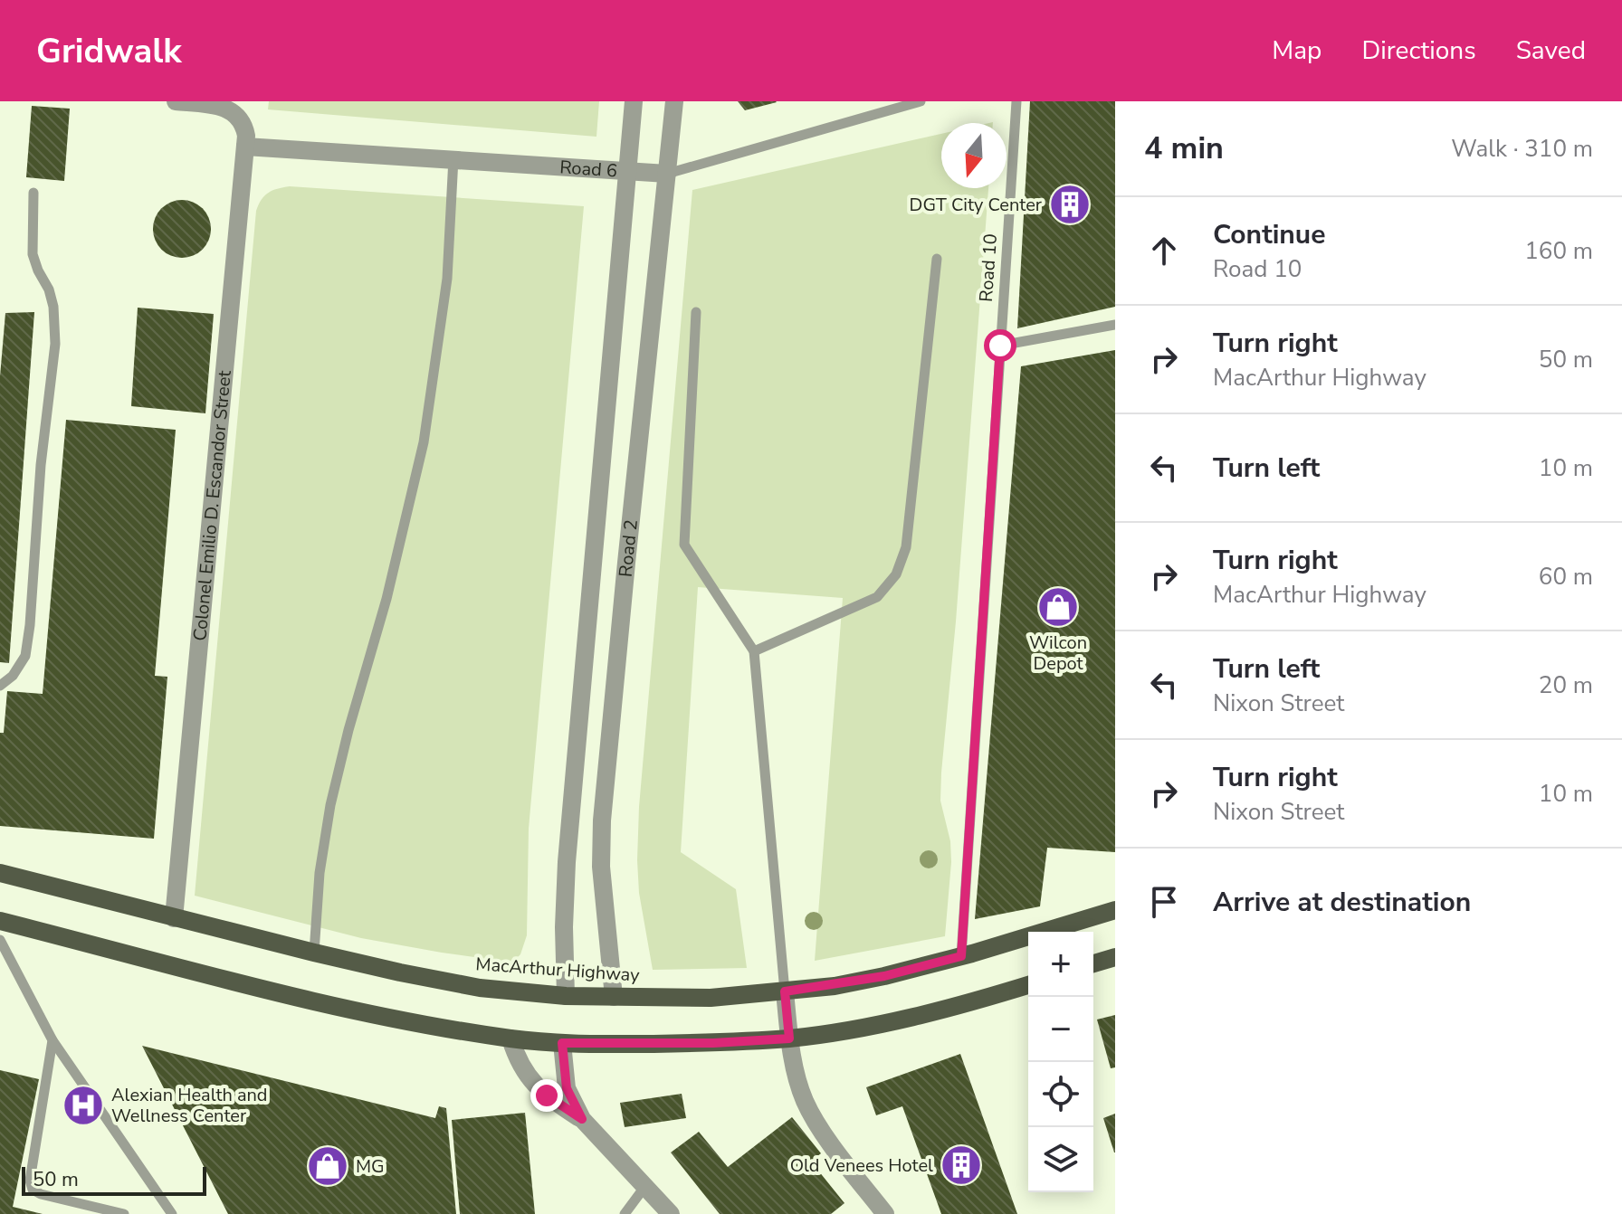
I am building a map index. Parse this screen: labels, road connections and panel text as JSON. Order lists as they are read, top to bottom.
{
  "streets": {
    "main road": ["MacArthur Highway"],
    "street": ["Road 6", "Colonel Emilio D. Escandor Street", "Road 2"],
    "lane": ["Road 10"]
  },
  "crossings": [
    ["Road 6", "Colonel Emilio D. Escandor Street"],
    ["Road 6", "Road 2"],
    ["Road 10", "MacArthur Highway"],
    ["Colonel Emilio D. Escandor Street", "MacArthur Highway"],
    ["Road 2", "MacArthur Highway"]
  ],
  "places": {
    "building": ["DGT City Center", "Old Venees Hotel"],
    "shop": ["Wilcon Depot", "MG"],
    "hospital": ["Alexian Health and Wellness Center"]
  },
  "scale_bar": "50 m",
  "north": "bottom",
  "page": {
    "header": "Gridwalk",
    "nav": ["Map", "Directions", "Saved"],
    "heading": ["4 min", "Walk · 310 m"],
    "list": [
      ["Continue", "Road 10", "160 m"],
      ["Turn right", "MacArthur Highway", "50 m"],
      ["Turn left", "10 m"],
      ["Turn right", "MacArthur Highway", "60 m"],
      ["Turn left", "Nixon Street", "20 m"],
      ["Turn right", "Nixon Street", "10 m"],
      "Arrive at destination"
    ],
    "map_buttons": ["+", "−"],
    "scale": "50 m"
  }
}
